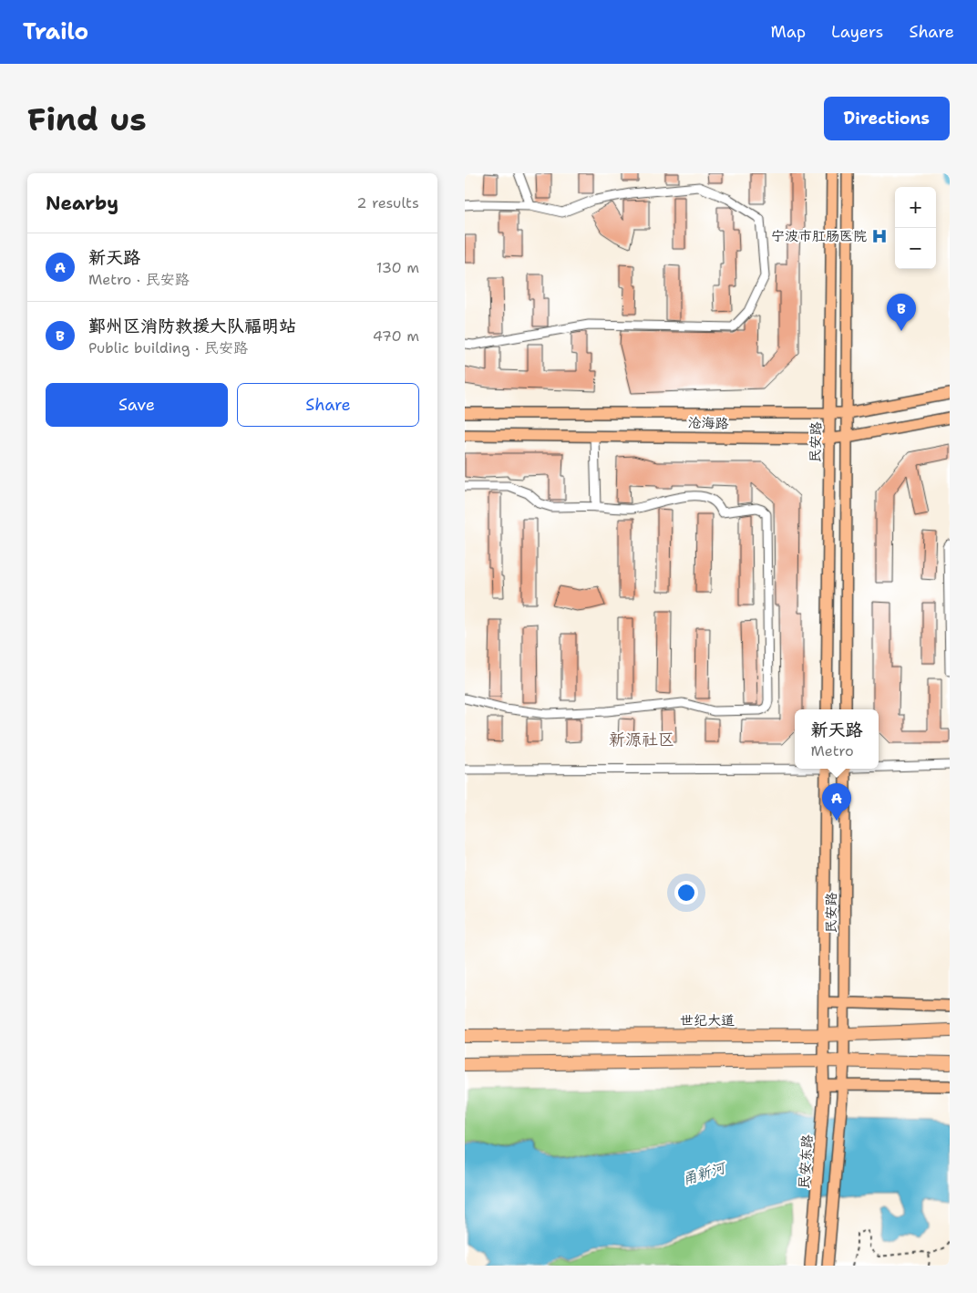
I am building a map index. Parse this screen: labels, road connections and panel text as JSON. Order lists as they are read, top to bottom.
{
  "streets": {
    "highway": ["世纪大道"],
    "main road": ["沧海路", "民安路", "民安东路"]
  },
  "crossings": [
    ["沧海路", "民安路"],
    ["民安路", "世纪大道"],
    ["民安路", "民安东路"]
  ],
  "districts": ["新源社区"],
  "water": ["甬新河"],
  "places": {
    "hospital": ["宁波市肛肠医院"]
  },
  "page": {
    "header": "Trailo",
    "nav": ["Map", "Layers", "Share"],
    "buttons": [
      "Directions",
      ["Save", "Share"]
    ],
    "title": "Find us",
    "heading": ["Nearby", "2 results"],
    "map_buttons": ["+", "−"],
    "list": [
      {
        "mark": "A",
        "name": "新天路",
        "note": "Metro · 民安路",
        "value": "130 m"
      },
      {
        "mark": "B",
        "name": "鄞州区消防救援大队福明站",
        "note": "Public building · 民安路",
        "value": "470 m"
      }
    ],
    "pins": ["B", "A"],
    "popup": ["新天路", "Metro"]
  }
}
